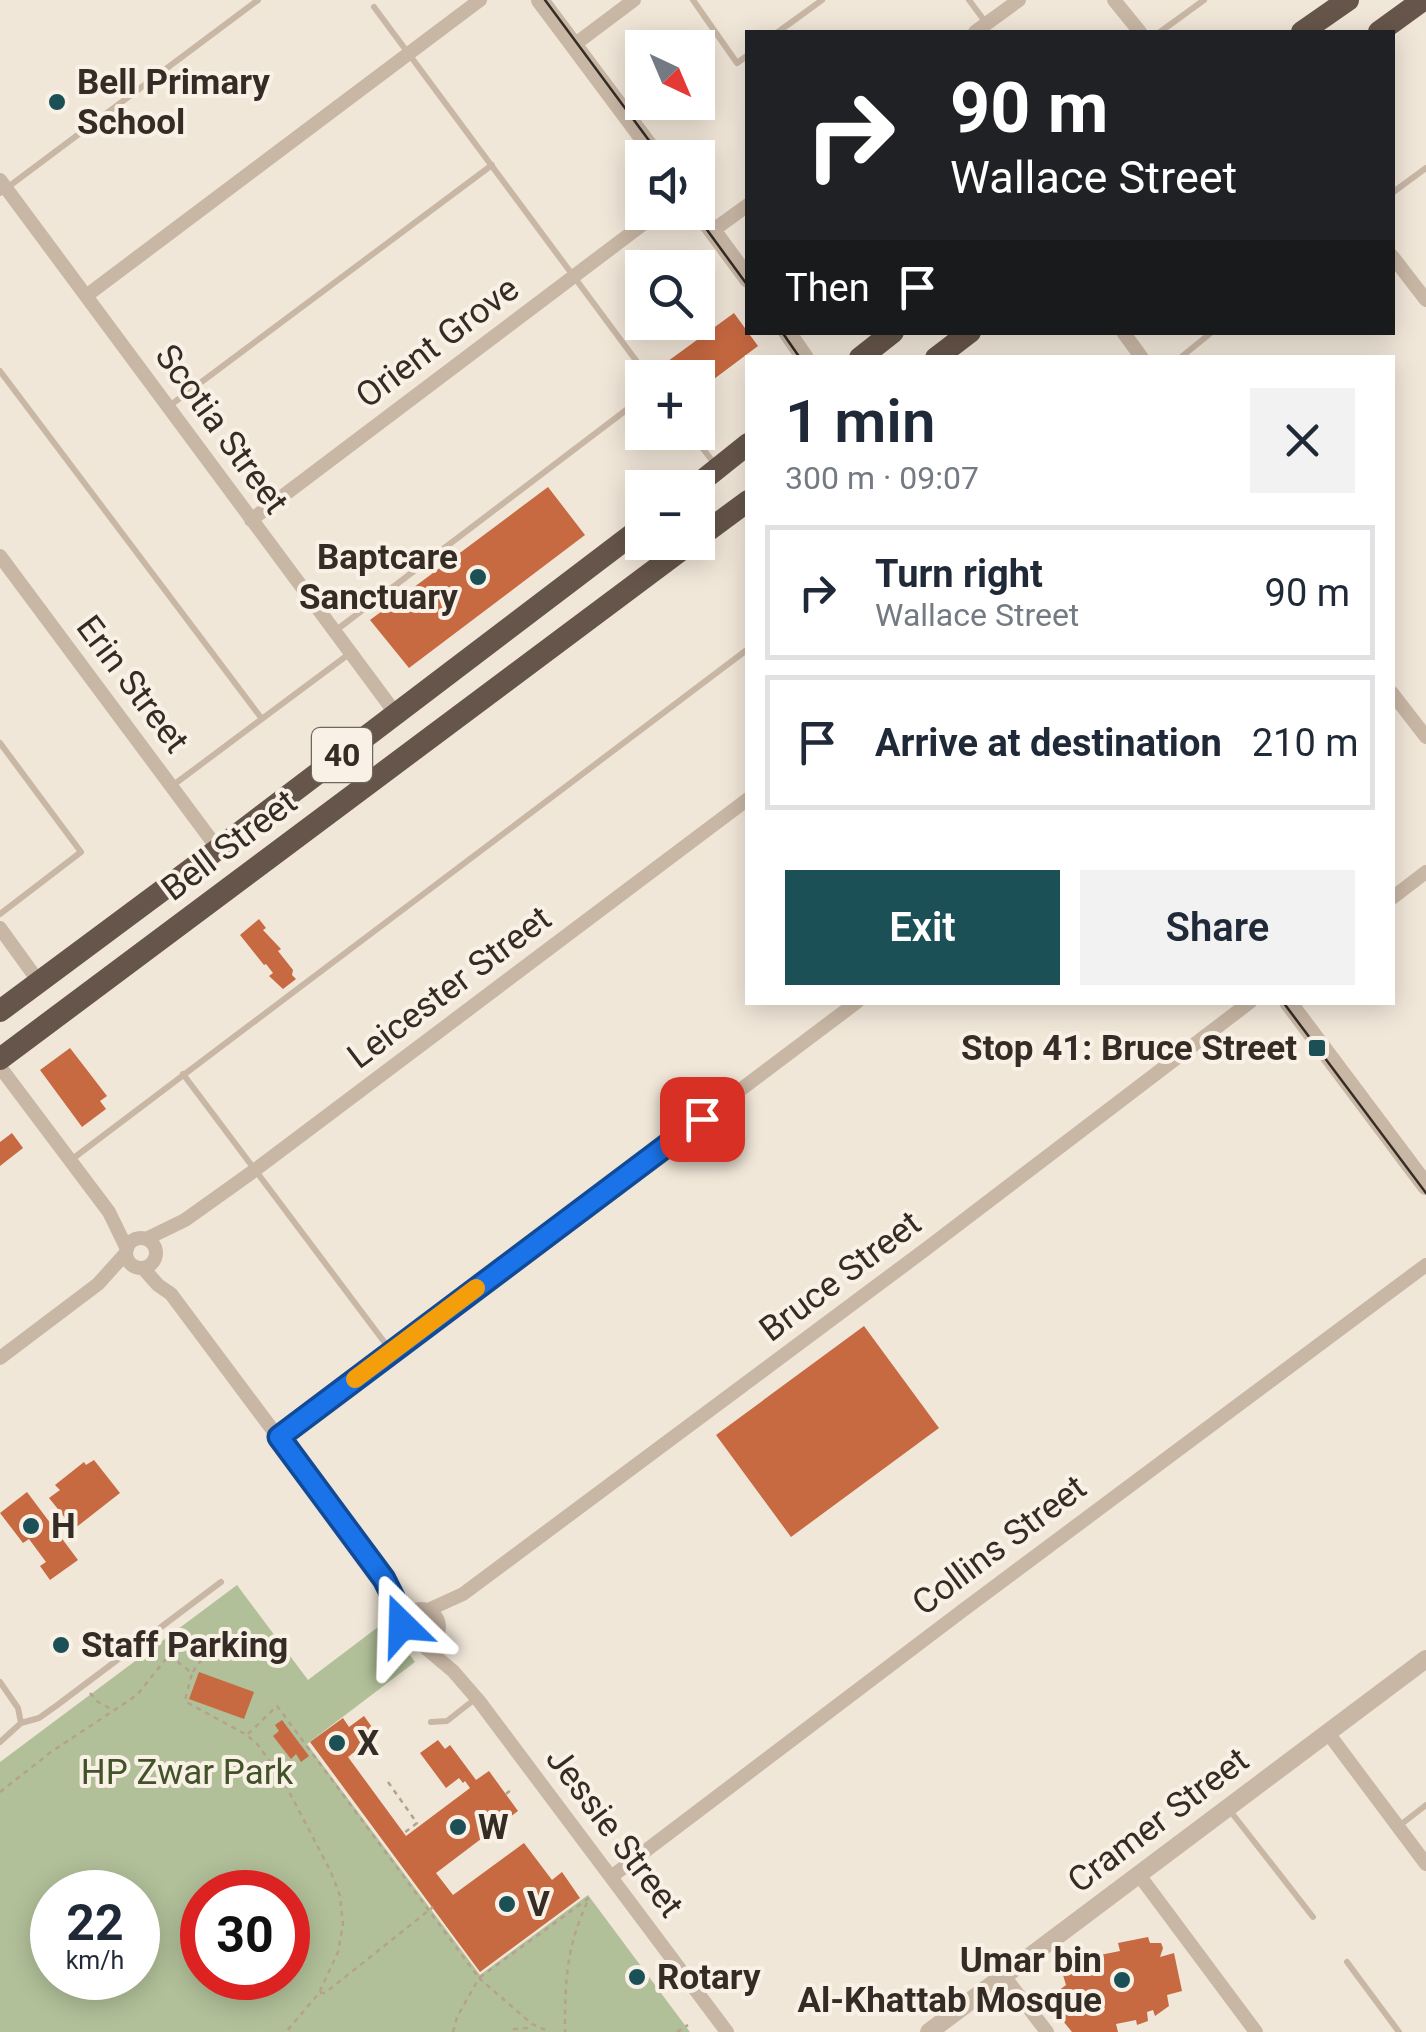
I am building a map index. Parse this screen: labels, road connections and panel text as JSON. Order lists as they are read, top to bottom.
{
  "streets": {
    "highway": ["40", "Bell Street"],
    "street": [
      "Orient Grove",
      "Scotia Street",
      "Erin Street",
      "Leicester Street",
      "Bruce Street",
      "Collins Street",
      "Cramer Street",
      "Jessie Street"
    ]
  },
  "crossings": [
    ["Orient Grove", "Scotia Street"],
    ["Scotia Street", "Bell Street"],
    ["Erin Street", "Bell Street"],
    ["Bruce Street", "Jessie Street"],
    ["Collins Street", "Jessie Street"]
  ],
  "parks": ["HP Zwar Park"],
  "places": {
    "other": [
      "Bell Primary School",
      "Baptcare Sanctuary",
      "H",
      "Staff Parking",
      "X",
      "W",
      "V",
      "Rotary",
      "Umar bin Al-Khattab Mosque"
    ],
    "transit": ["Stop 41: Bruce Street"]
  },
  "north": "bottom right",
  "page": {
    "map_buttons": ["+", "−"],
    "turn": ["90 m", "Wallace Street"],
    "then": "Then",
    "heading": ["1 min", "300 m · 09:07"],
    "list": [
      {
        "name": "Turn right",
        "note": "Wallace Street",
        "value": "90 m"
      },
      {
        "name": "Arrive at destination",
        "value": "210 m"
      }
    ],
    "buttons": ["Exit", "Share"],
    "speed": "22 km/h",
    "limit": "30"
  }
}
